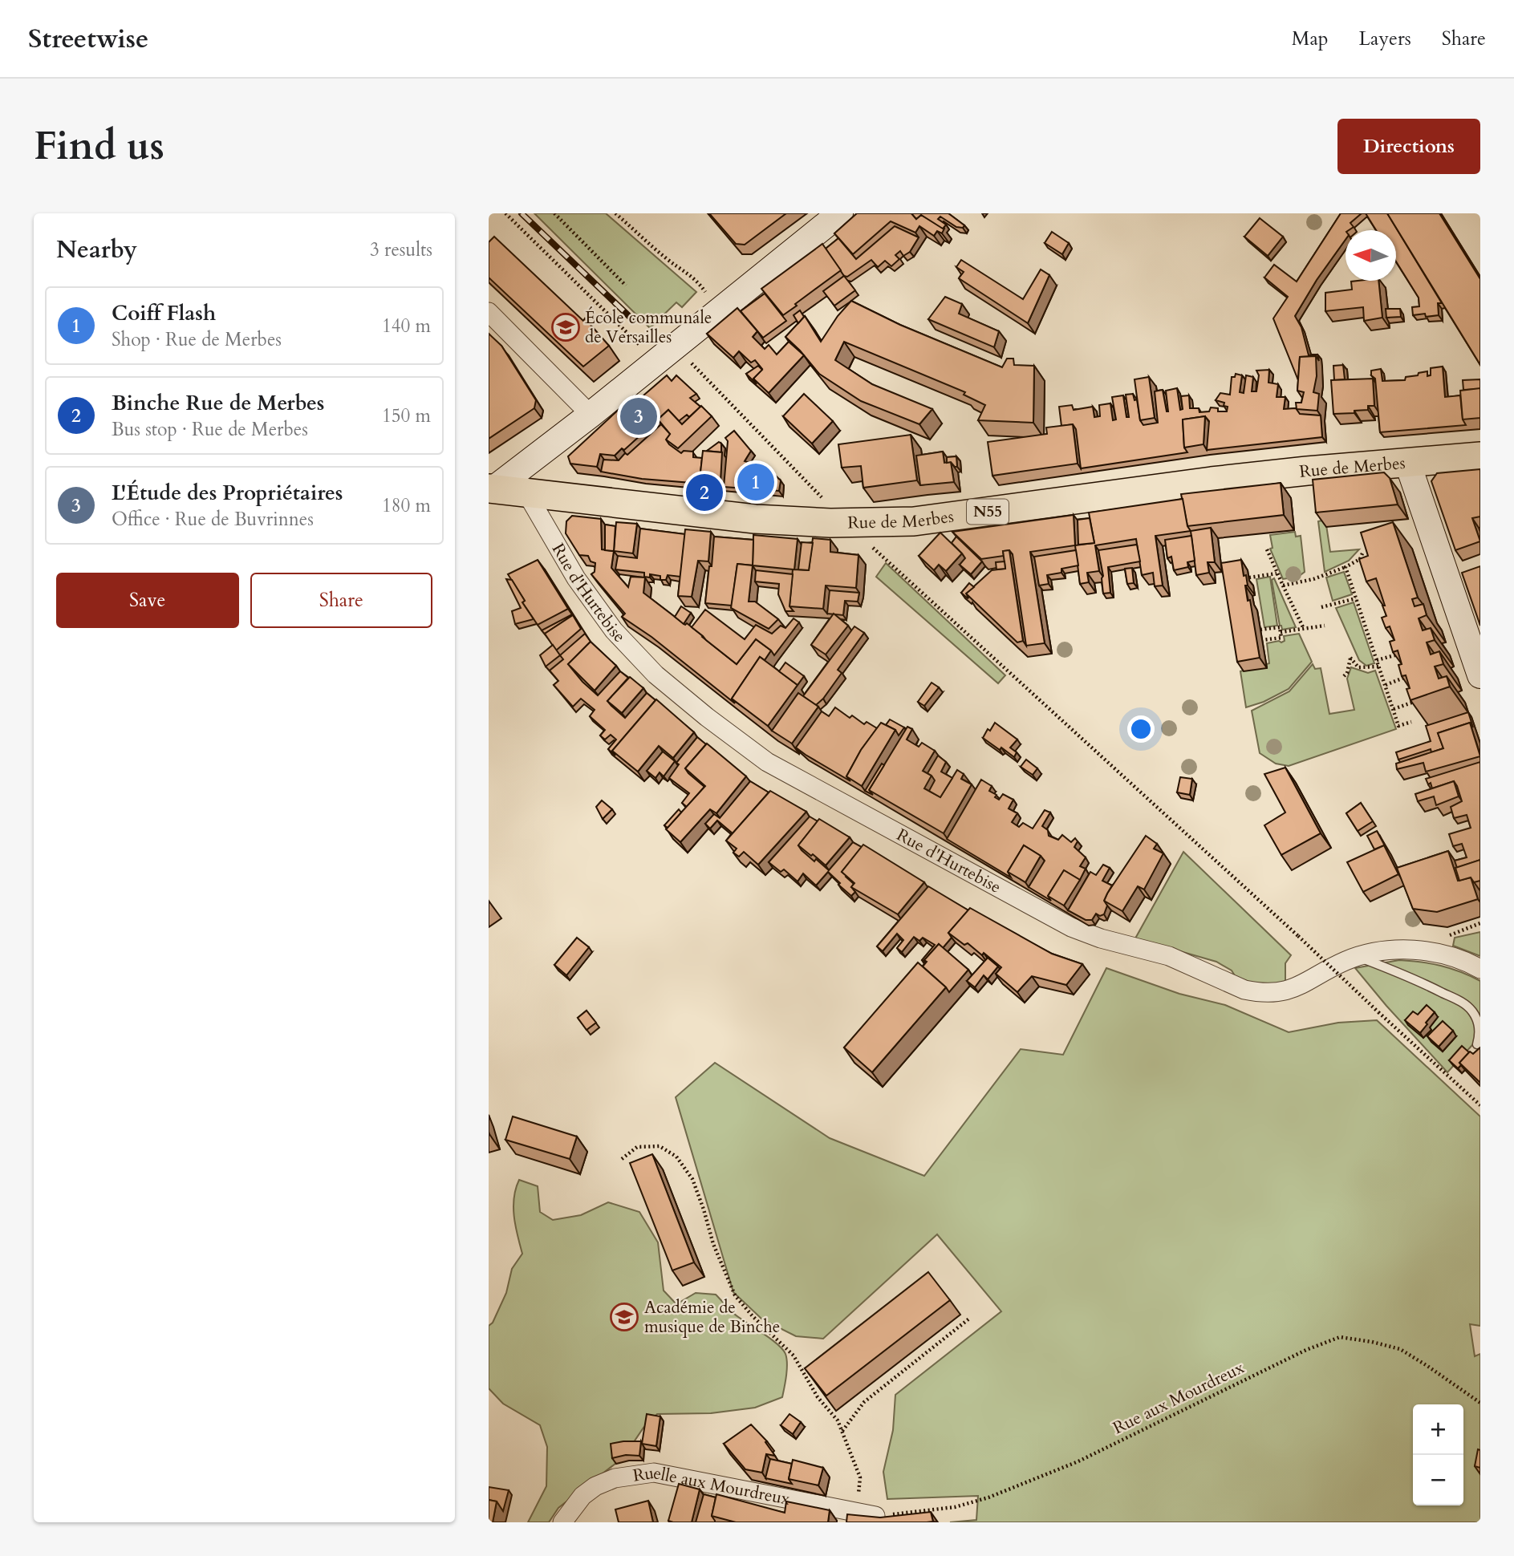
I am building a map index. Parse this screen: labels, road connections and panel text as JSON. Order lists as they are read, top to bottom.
{
  "streets": {
    "main road": ["Rue de Merbes", "N55"],
    "street": ["Rue d'Hurtebise", "Ruelle aux Mourdreux"],
    "path": ["Rue aux Mourdreux"]
  },
  "crossings": [
    ["Rue de Merbes", "Rue d'Hurtebise"],
    ["Rue aux Mourdreux", "Ruelle aux Mourdreux"]
  ],
  "places": {
    "school or university": ["École communale de Versailles", "Académie de musique de Binche"]
  },
  "north": "left",
  "page": {
    "header": "Streetwise",
    "nav": ["Map", "Layers", "Share"],
    "buttons": [
      "Directions",
      ["Save", "Share"]
    ],
    "title": "Find us",
    "heading": ["Nearby", "3 results"],
    "list": [
      {
        "mark": "1",
        "name": "Coiff Flash",
        "note": "Shop · Rue de Merbes",
        "value": "140 m"
      },
      {
        "mark": "2",
        "name": "Binche Rue de Merbes",
        "note": "Bus stop · Rue de Merbes",
        "value": "150 m"
      },
      {
        "mark": "3",
        "name": "L'Étude des Propriétaires",
        "note": "Office · Rue de Buvrinnes",
        "value": "180 m"
      }
    ],
    "pins": ["3", "1", "2"],
    "map_buttons": ["+", "−"]
  }
}
